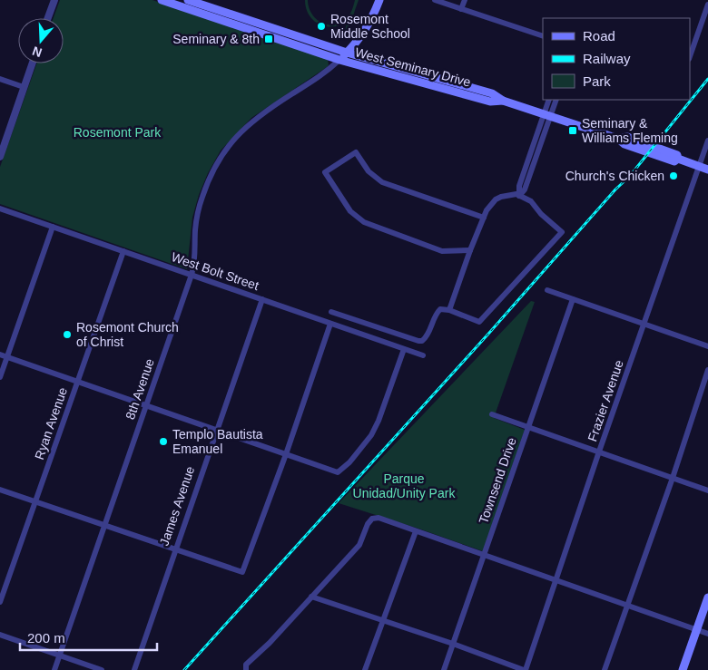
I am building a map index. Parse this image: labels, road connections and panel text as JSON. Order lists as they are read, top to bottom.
{
  "streets": {
    "main road": ["West Seminary Drive"],
    "street": [
      "West Bolt Street",
      "8th Avenue",
      "Frazier Avenue",
      "Ryan Avenue",
      "Townsend Drive",
      "James Avenue"
    ]
  },
  "crossings": [
    ["West Seminary Drive", "8th Avenue"],
    ["West Seminary Drive", "Frazier Avenue"],
    ["West Bolt Street", "8th Avenue"],
    ["West Bolt Street", "Ryan Avenue"],
    ["West Bolt Street", "James Avenue"]
  ],
  "parks": ["Rosemont Park", "Parque Unidad/Unity Park"],
  "places": {
    "other": [
      "Rosemont Middle School",
      "Church's Chicken",
      "Rosemont Church of Christ",
      "Templo Bautista Emanuel"
    ],
    "transit": ["Seminary & 8th", "Seminary & Williams Fleming"]
  },
  "legend": ["Road", "Railway", "Park"],
  "scale_bar": "200 m",
  "north": "bottom"
}
